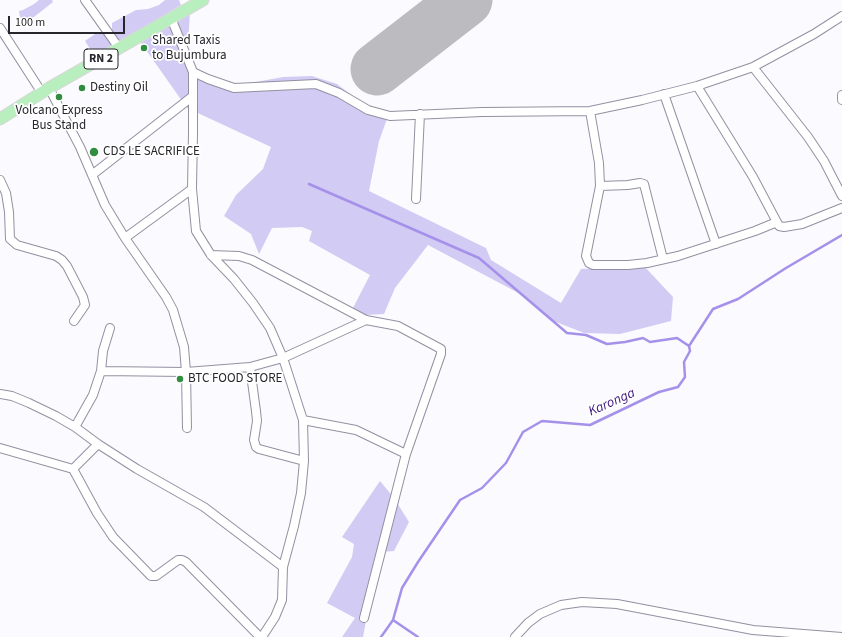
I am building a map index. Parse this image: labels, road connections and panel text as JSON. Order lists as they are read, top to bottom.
{
  "streets": {
    "main road": ["RN 2"]
  },
  "water": ["Karonga"],
  "places": [
    "Shared Taxis to Bujumbura",
    "Destiny Oil",
    "Volcano Express Bus Stand",
    "CDS LE SACRIFICE",
    "BTC FOOD STORE"
  ],
  "scale_bar": "100 m"
}
